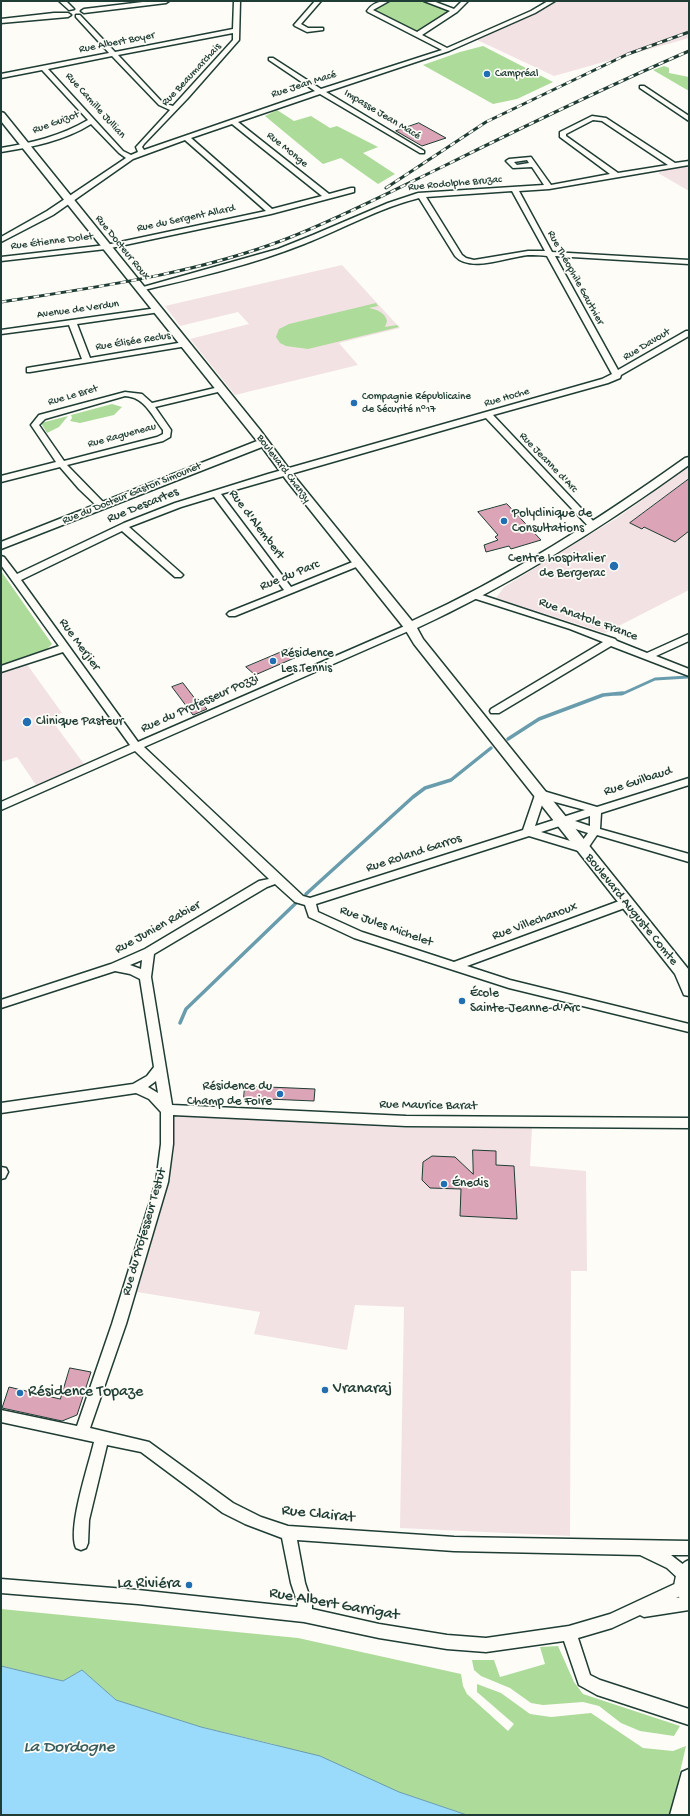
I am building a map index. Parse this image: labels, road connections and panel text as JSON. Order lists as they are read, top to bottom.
{
  "streets": {
    "main road": [
      "Rue Docteur Roux",
      "Boulevard Chanzy",
      "Rue du Docteur Gaston Simounet",
      "Boulevard Auguste Comte"
    ],
    "street": [
      "Rue Albert Boyer",
      "Rue Beaumarchais",
      "Rue Jean Macé",
      "Rue Camille Jullian",
      "Impasse Jean Macé",
      "Rue Guizot",
      "Rue Monge",
      "Rue Rodolphe Bruzac",
      "Rue du Sergent Allard",
      "Rue Étienne Dolet",
      "Rue Théophile Gauthier",
      "Avenue de Verdun",
      "Rue Élisée Reclus",
      "Rue Davout",
      "Rue Le Bret",
      "Rue Hoche",
      "Rue Ragueneau",
      "Rue Jeanne d'Arc",
      "Rue Descartes",
      "Rue d'Alembert",
      "Rue du Parc",
      "Rue Anatole France",
      "Rue Merjier",
      "Rue du Professeur Pozzi",
      "Rue Guilbaud",
      "Rue Roland Garros",
      "Rue Villechanoux",
      "Rue Jules Michelet",
      "Rue Junien Rabier",
      "Rue Maurice Barat",
      "Rue du Professeur Testut",
      "Rue Clairat",
      "Rue Albert Garrigat"
    ]
  },
  "crossings": [
    ["Rue Albert Boyer", "Rue Beaumarchais"],
    ["Rue Albert Boyer", "Rue Camille Jullian"],
    ["Rue Beaumarchais", "Rue Jean Macé"],
    ["Rue Jean Macé", "Rue Camille Jullian"],
    ["Rue Jean Macé", "Impasse Jean Macé"],
    ["Rue Jean Macé", "Rue Monge"],
    ["Rue Jean Macé", "Rue Docteur Roux"],
    ["Rue Camille Jullian", "Rue Guizot"],
    ["Rue Guizot", "Rue Docteur Roux"],
    ["Rue Monge", "Rue du Sergent Allard"],
    ["Rue Rodolphe Bruzac", "Rue Docteur Roux"],
    ["Rue Rodolphe Bruzac", "Rue Théophile Gauthier"],
    ["Rue du Sergent Allard", "Rue Étienne Dolet"],
    ["Rue du Sergent Allard", "Rue Docteur Roux"],
    ["Rue Étienne Dolet", "Rue Docteur Roux"],
    ["Rue Docteur Roux", "Avenue de Verdun"],
    ["Rue Docteur Roux", "Boulevard Chanzy"],
    ["Rue Théophile Gauthier", "Rue Davout"],
    ["Rue Théophile Gauthier", "Rue Hoche"],
    ["Avenue de Verdun", "Rue Élisée Reclus"],
    ["Avenue de Verdun", "Boulevard Chanzy"],
    ["Rue Élisée Reclus", "Boulevard Chanzy"],
    ["Rue Davout", "Rue Hoche"],
    ["Rue Le Bret", "Rue Ragueneau"],
    ["Rue Le Bret", "Rue du Docteur Gaston Simounet"],
    ["Rue Hoche", "Rue Jeanne d'Arc"],
    ["Rue Hoche", "Boulevard Chanzy"],
    ["Rue Hoche", "Rue Descartes"],
    ["Rue Ragueneau", "Boulevard Chanzy"],
    ["Boulevard Chanzy", "Rue du Docteur Gaston Simounet"],
    ["Boulevard Chanzy", "Rue Descartes"],
    ["Boulevard Chanzy", "Rue du Parc"],
    ["Boulevard Chanzy", "Rue du Professeur Pozzi"],
    ["Boulevard Chanzy", "Boulevard Auguste Comte"],
    ["Rue Descartes", "Rue d'Alembert"],
    ["Rue Descartes", "Rue Merjier"],
    ["Rue d'Alembert", "Rue du Parc"],
    ["Rue Merjier", "Rue du Professeur Pozzi"],
    ["Rue Guilbaud", "Rue Roland Garros"],
    ["Rue Guilbaud", "Boulevard Auguste Comte"],
    ["Rue Roland Garros", "Boulevard Auguste Comte"],
    ["Rue Roland Garros", "Rue Jules Michelet"],
    ["Boulevard Auguste Comte", "Rue Villechanoux"],
    ["Rue Villechanoux", "Rue Jules Michelet"],
    ["Rue Junien Rabier", "Rue du Professeur Testut"],
    ["Rue Maurice Barat", "Rue du Professeur Testut"],
    ["Rue du Professeur Testut", "Rue Clairat"],
    ["Rue Clairat", "Rue Albert Garrigat"]
  ],
  "water": ["La Dordogne"],
  "places": [
    "Campréal",
    "Compagnie Républicaine de Sécurité n°17",
    "Polyclinique de Consultations",
    "Centre hospitalier de Bergerac",
    "Résidence Les Tennis",
    "Clinique Pasteur",
    "École Sainte-Jeanne-d'Arc",
    "Résidence du Champ de Foire",
    "Énedis",
    "Vranaraj",
    "Résidence Topaze",
    "La Riviéra"
  ]
}
